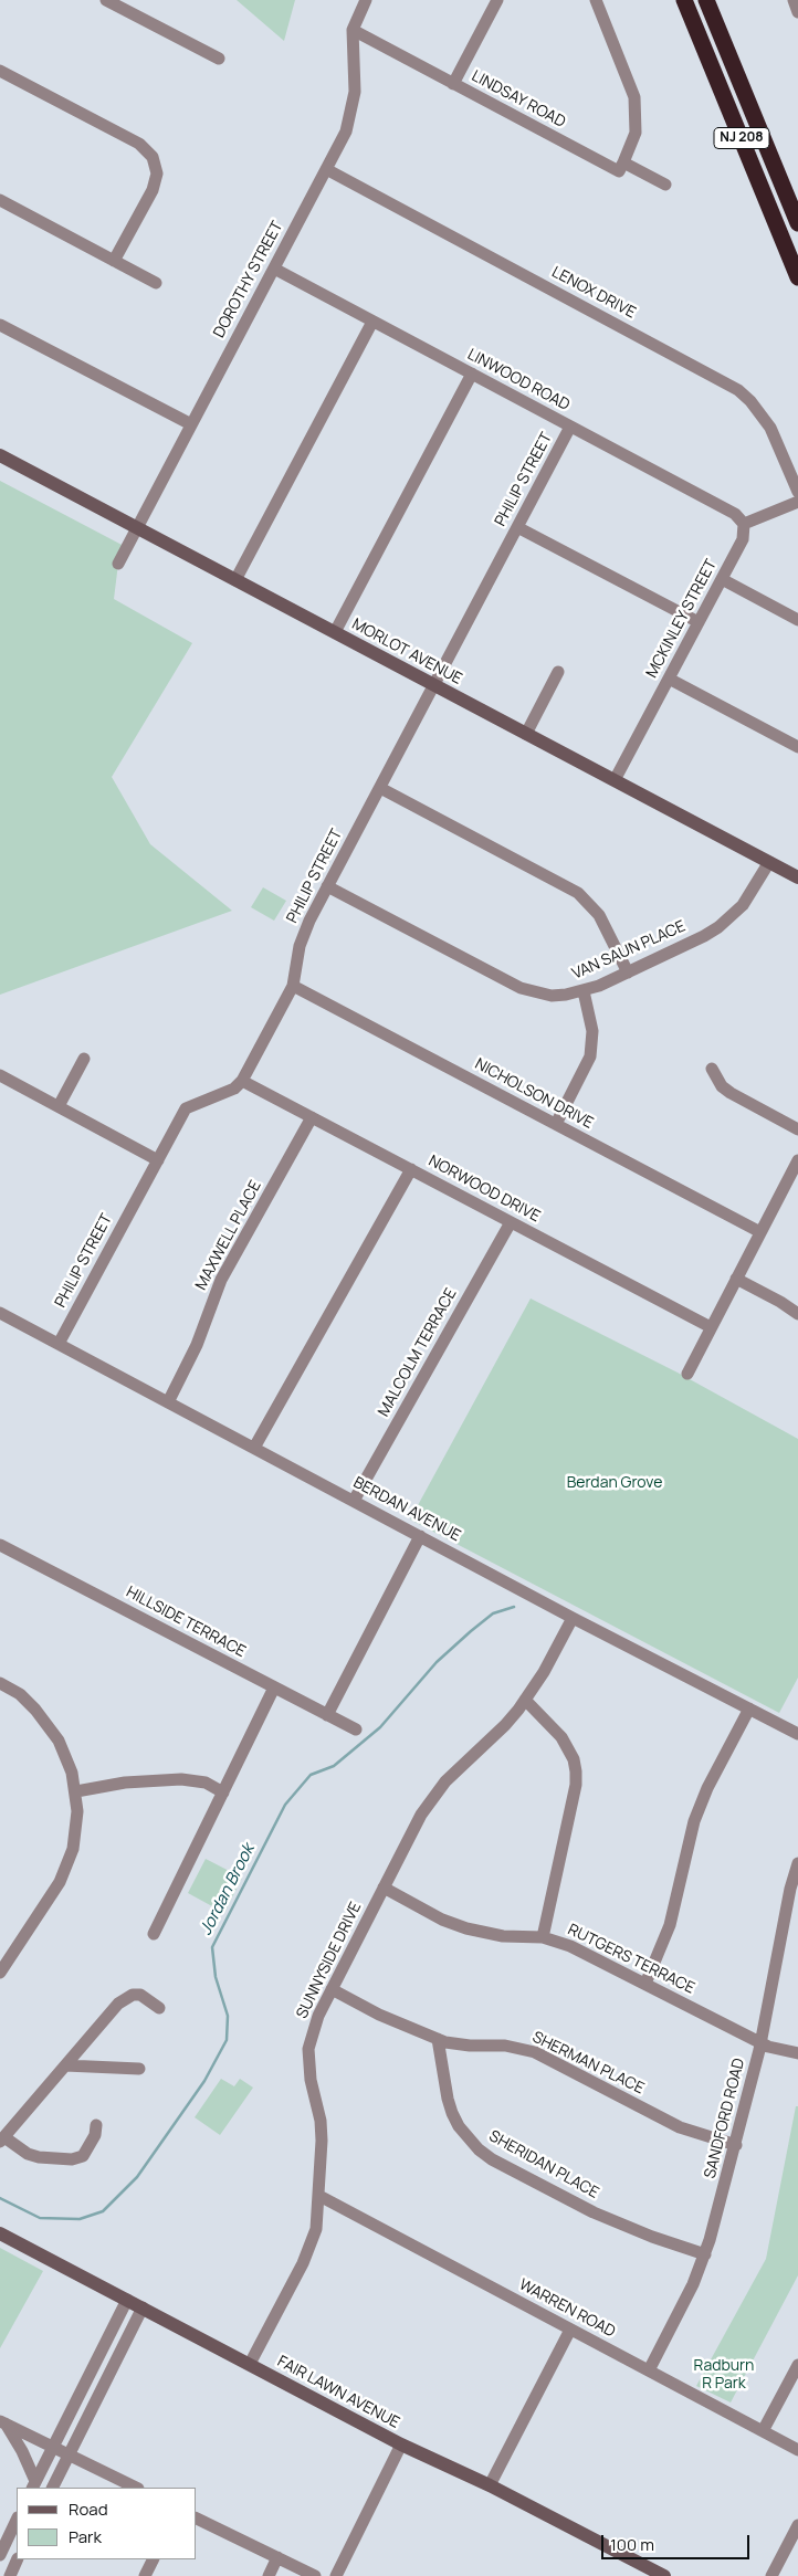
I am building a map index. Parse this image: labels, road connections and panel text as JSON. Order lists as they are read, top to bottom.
{
  "streets": {
    "highway": ["NJ 208"],
    "street": [
      "LINDSAY ROAD",
      "DOROTHY STREET",
      "LENOX DRIVE",
      "LINWOOD ROAD",
      "PHILIP STREET",
      "MCKINLEY STREET",
      "MORLOT AVENUE",
      "VAN SAUN PLACE",
      "NICHOLSON DRIVE",
      "NORWOOD DRIVE",
      "MAXWELL PLACE",
      "MALCOLM TERRACE",
      "BERDAN AVENUE",
      "HILLSIDE TERRACE",
      "RUTGERS TERRACE",
      "SUNNYSIDE DRIVE",
      "SHERMAN PLACE",
      "SANDFORD ROAD",
      "SHERIDAN PLACE",
      "WARREN ROAD",
      "FAIR LAWN AVENUE"
    ]
  },
  "crossings": [
    ["LINDSAY ROAD", "DOROTHY STREET"],
    ["DOROTHY STREET", "LENOX DRIVE"],
    ["DOROTHY STREET", "LINWOOD ROAD"],
    ["DOROTHY STREET", "MORLOT AVENUE"],
    ["LINWOOD ROAD", "PHILIP STREET"],
    ["LINWOOD ROAD", "MCKINLEY STREET"],
    ["PHILIP STREET", "MORLOT AVENUE"],
    ["PHILIP STREET", "VAN SAUN PLACE"],
    ["PHILIP STREET", "NICHOLSON DRIVE"],
    ["PHILIP STREET", "NORWOOD DRIVE"],
    ["PHILIP STREET", "BERDAN AVENUE"],
    ["MCKINLEY STREET", "MORLOT AVENUE"],
    ["MORLOT AVENUE", "VAN SAUN PLACE"],
    ["NORWOOD DRIVE", "MAXWELL PLACE"],
    ["NORWOOD DRIVE", "MALCOLM TERRACE"],
    ["MAXWELL PLACE", "BERDAN AVENUE"],
    ["MALCOLM TERRACE", "BERDAN AVENUE"],
    ["BERDAN AVENUE", "SUNNYSIDE DRIVE"],
    ["RUTGERS TERRACE", "SUNNYSIDE DRIVE"],
    ["RUTGERS TERRACE", "SANDFORD ROAD"],
    ["SUNNYSIDE DRIVE", "SHERMAN PLACE"],
    ["SUNNYSIDE DRIVE", "WARREN ROAD"],
    ["SUNNYSIDE DRIVE", "FAIR LAWN AVENUE"],
    ["SHERMAN PLACE", "SANDFORD ROAD"],
    ["SHERMAN PLACE", "SHERIDAN PLACE"],
    ["SANDFORD ROAD", "SHERIDAN PLACE"],
    ["SANDFORD ROAD", "WARREN ROAD"]
  ],
  "water": ["Jordan Brook"],
  "parks": ["Berdan Grove", "Radburn R Park"],
  "legend": ["Road", "Park"],
  "scale_bar": "100 m"
}
